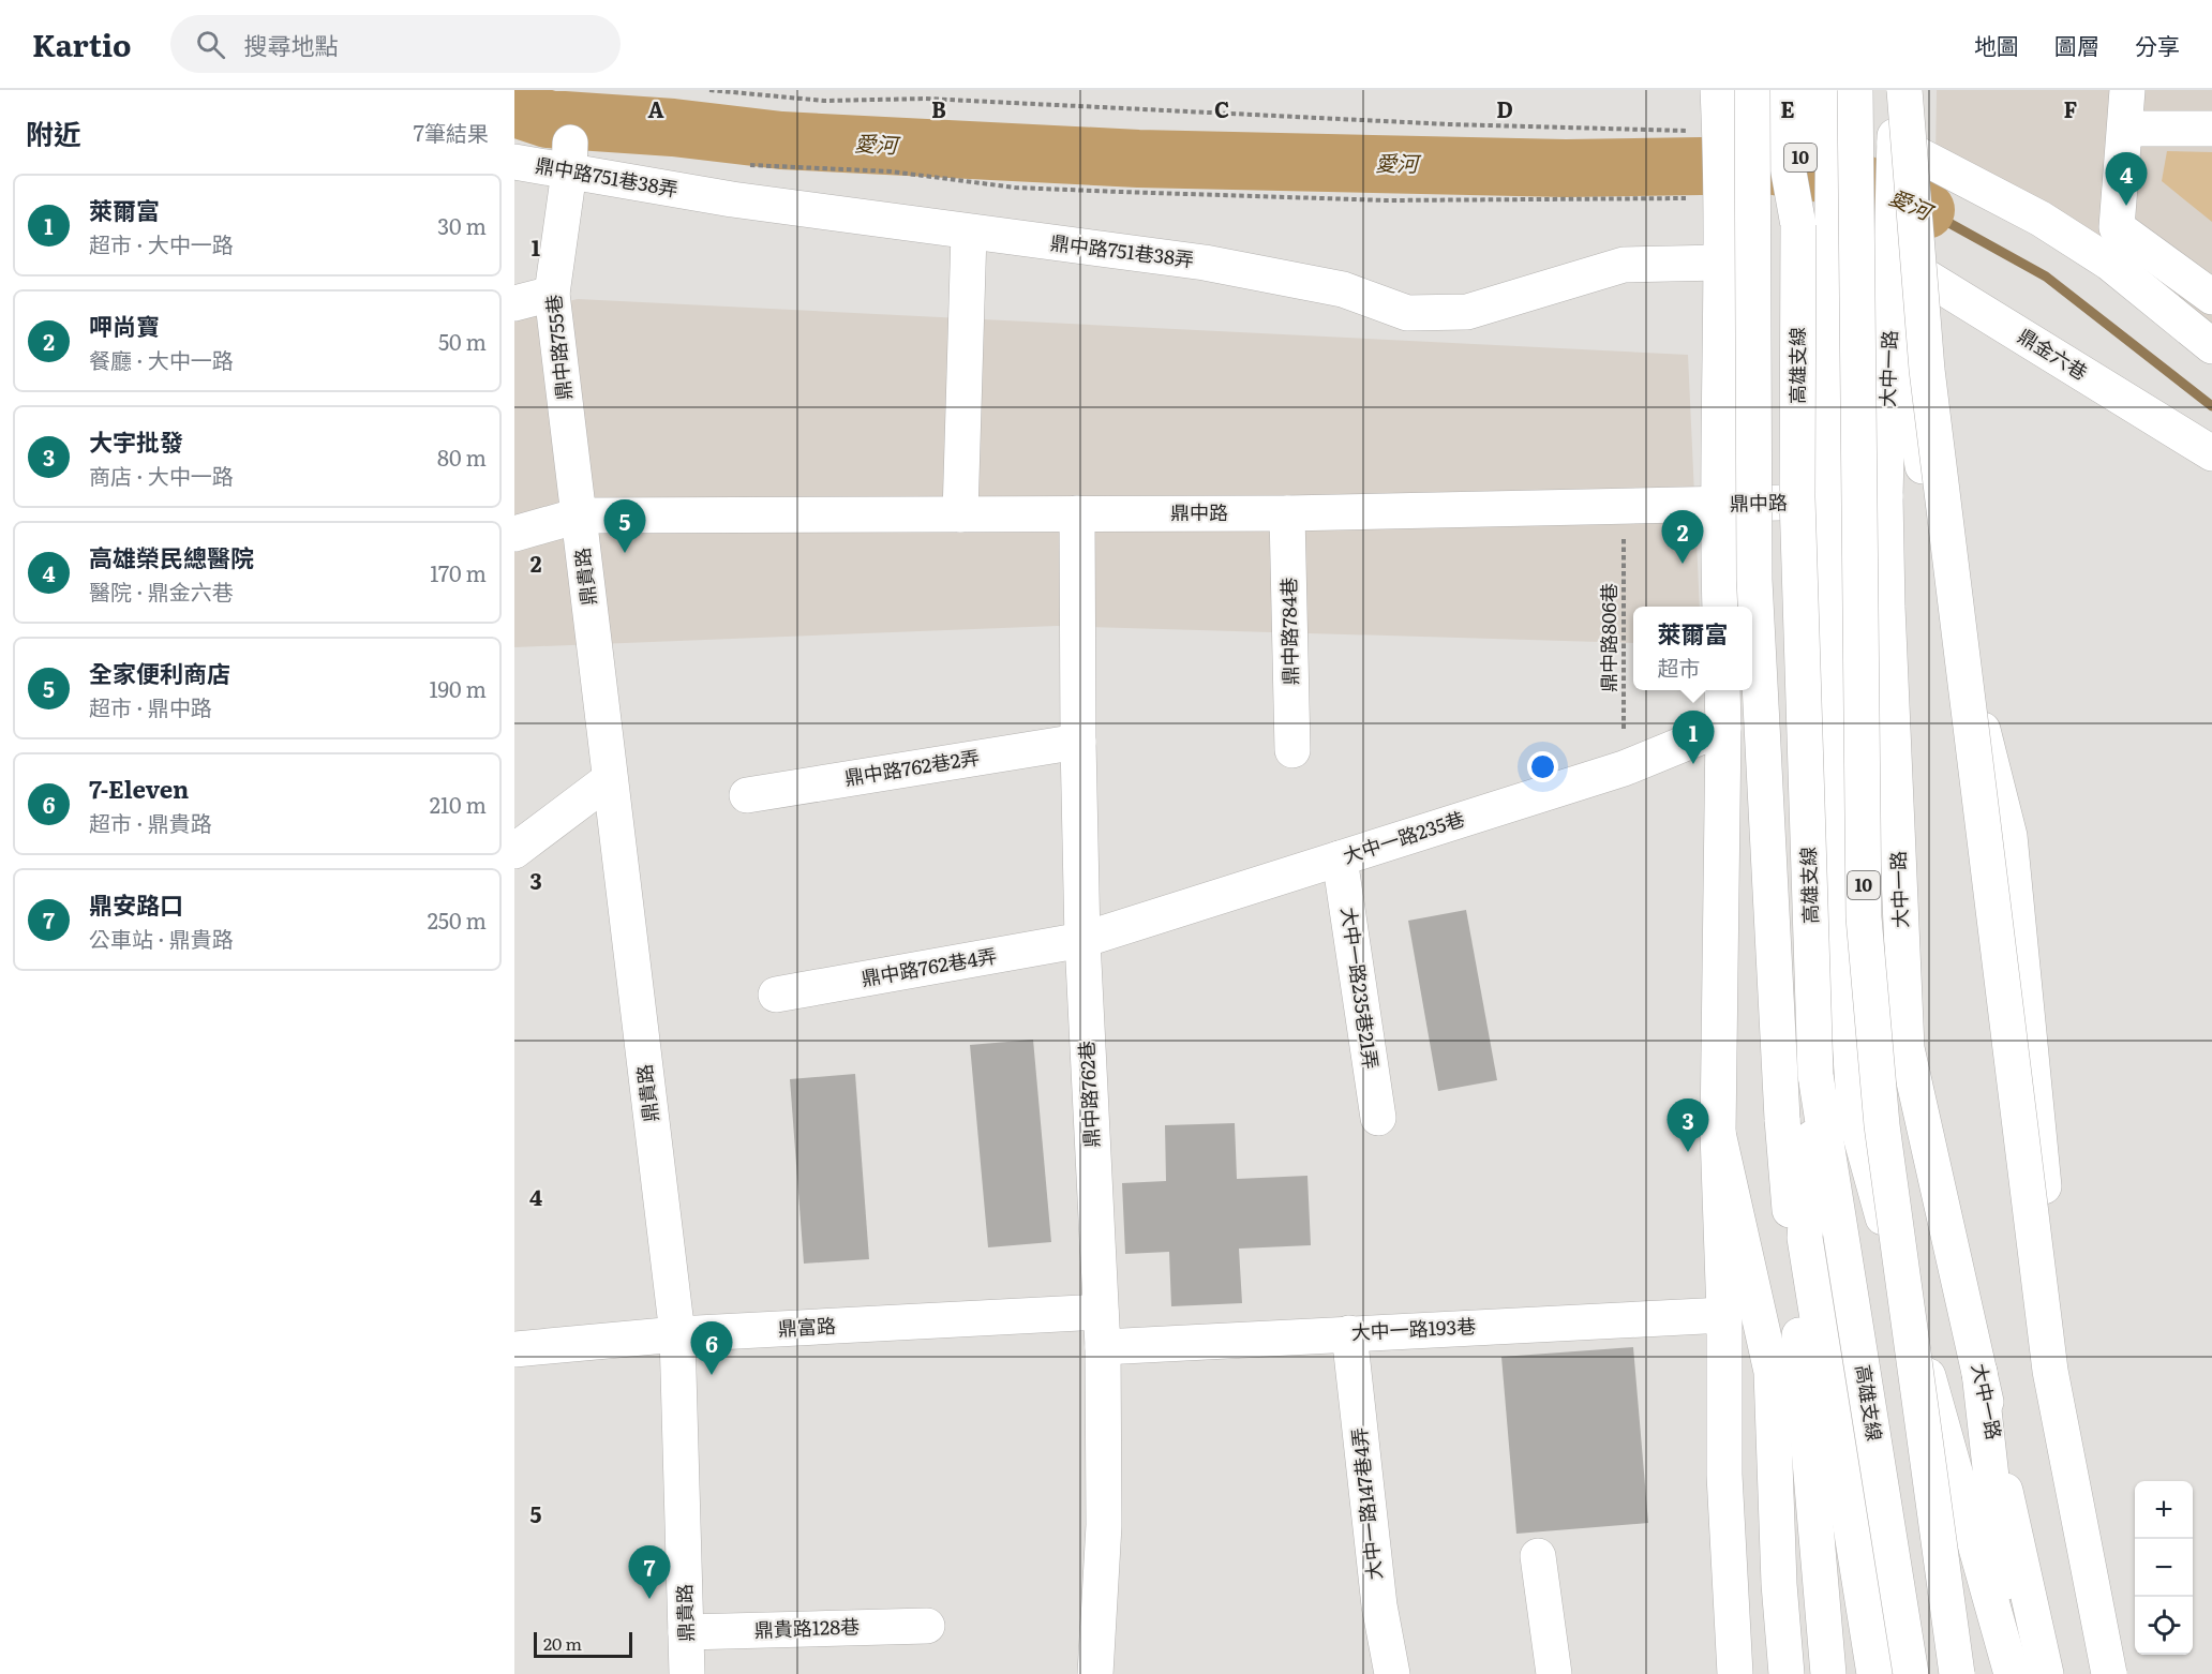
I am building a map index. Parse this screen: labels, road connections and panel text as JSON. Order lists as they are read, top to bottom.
{
  "streets": {
    "main road": [
      "10",
      "鼎中路751巷38弄",
      "鼎中路755巷",
      "鼎金六巷",
      "高雄支線",
      "大中一路",
      "鼎中路",
      "鼎貴路",
      "鼎中路784巷",
      "鼎中路762巷2弄",
      "大中一路235巷",
      "鼎中路762巷4弄",
      "大中一路235巷21弄",
      "鼎中路762巷",
      "鼎富路",
      "大中一路193巷",
      "大中一路147巷4弄",
      "鼎貴路128巷"
    ],
    "path": ["鼎中路806巷"]
  },
  "crossings": [
    ["鼎中路751巷38弄", "鼎中路755巷"],
    ["鼎中路755巷", "鼎中路"],
    ["鼎中路755巷", "鼎貴路"],
    ["鼎金六巷", "大中一路"],
    ["大中一路", "鼎中路"],
    ["鼎中路", "鼎貴路"],
    ["鼎中路", "鼎中路784巷"],
    ["鼎中路", "鼎中路806巷"],
    ["鼎中路", "鼎中路762巷"],
    ["鼎貴路", "鼎富路"],
    ["鼎貴路", "鼎貴路128巷"],
    ["鼎中路806巷", "大中一路235巷"],
    ["鼎中路762巷2弄", "鼎中路762巷"],
    ["大中一路235巷", "鼎中路762巷4弄"],
    ["大中一路235巷", "大中一路235巷21弄"],
    ["大中一路235巷", "鼎中路762巷"],
    ["鼎中路762巷4弄", "鼎中路762巷"],
    ["鼎中路762巷", "鼎富路"],
    ["鼎中路762巷", "大中一路193巷"],
    ["大中一路193巷", "大中一路147巷4弄"]
  ],
  "water": ["愛河"],
  "scale_bar": "20 m",
  "page": {
    "header": "Kartio",
    "search": "搜尋地點",
    "nav": ["地圖", "圖層", "分享"],
    "heading": ["附近", "7筆結果"],
    "pins": [
      "4",
      "5",
      "2",
      "1",
      "3",
      "6",
      "7"
    ],
    "list": [
      {
        "mark": "1",
        "name": "萊爾富",
        "note": "超市 · 大中一路",
        "value": "30 m"
      },
      {
        "mark": "2",
        "name": "呷尚寶",
        "note": "餐廳 · 大中一路",
        "value": "50 m"
      },
      {
        "mark": "3",
        "name": "大宇批發",
        "note": "商店 · 大中一路",
        "value": "80 m"
      },
      {
        "mark": "4",
        "name": "高雄榮民總醫院",
        "note": "醫院 · 鼎金六巷",
        "value": "170 m"
      },
      {
        "mark": "5",
        "name": "全家便利商店",
        "note": "超市 · 鼎中路",
        "value": "190 m"
      },
      {
        "mark": "6",
        "name": "7-Eleven",
        "note": "超市 · 鼎貴路",
        "value": "210 m"
      },
      {
        "mark": "7",
        "name": "鼎安路口",
        "note": "公車站 · 鼎貴路",
        "value": "250 m"
      }
    ],
    "popup": ["萊爾富", "超市"],
    "map_buttons": ["+", "−"],
    "scale": "20 m"
  },
  "grid": {
    "columns": [
      "A",
      "B",
      "C",
      "D",
      "E",
      "F"
    ],
    "rows": [
      "1",
      "2",
      "3",
      "4",
      "5"
    ]
  }
}
